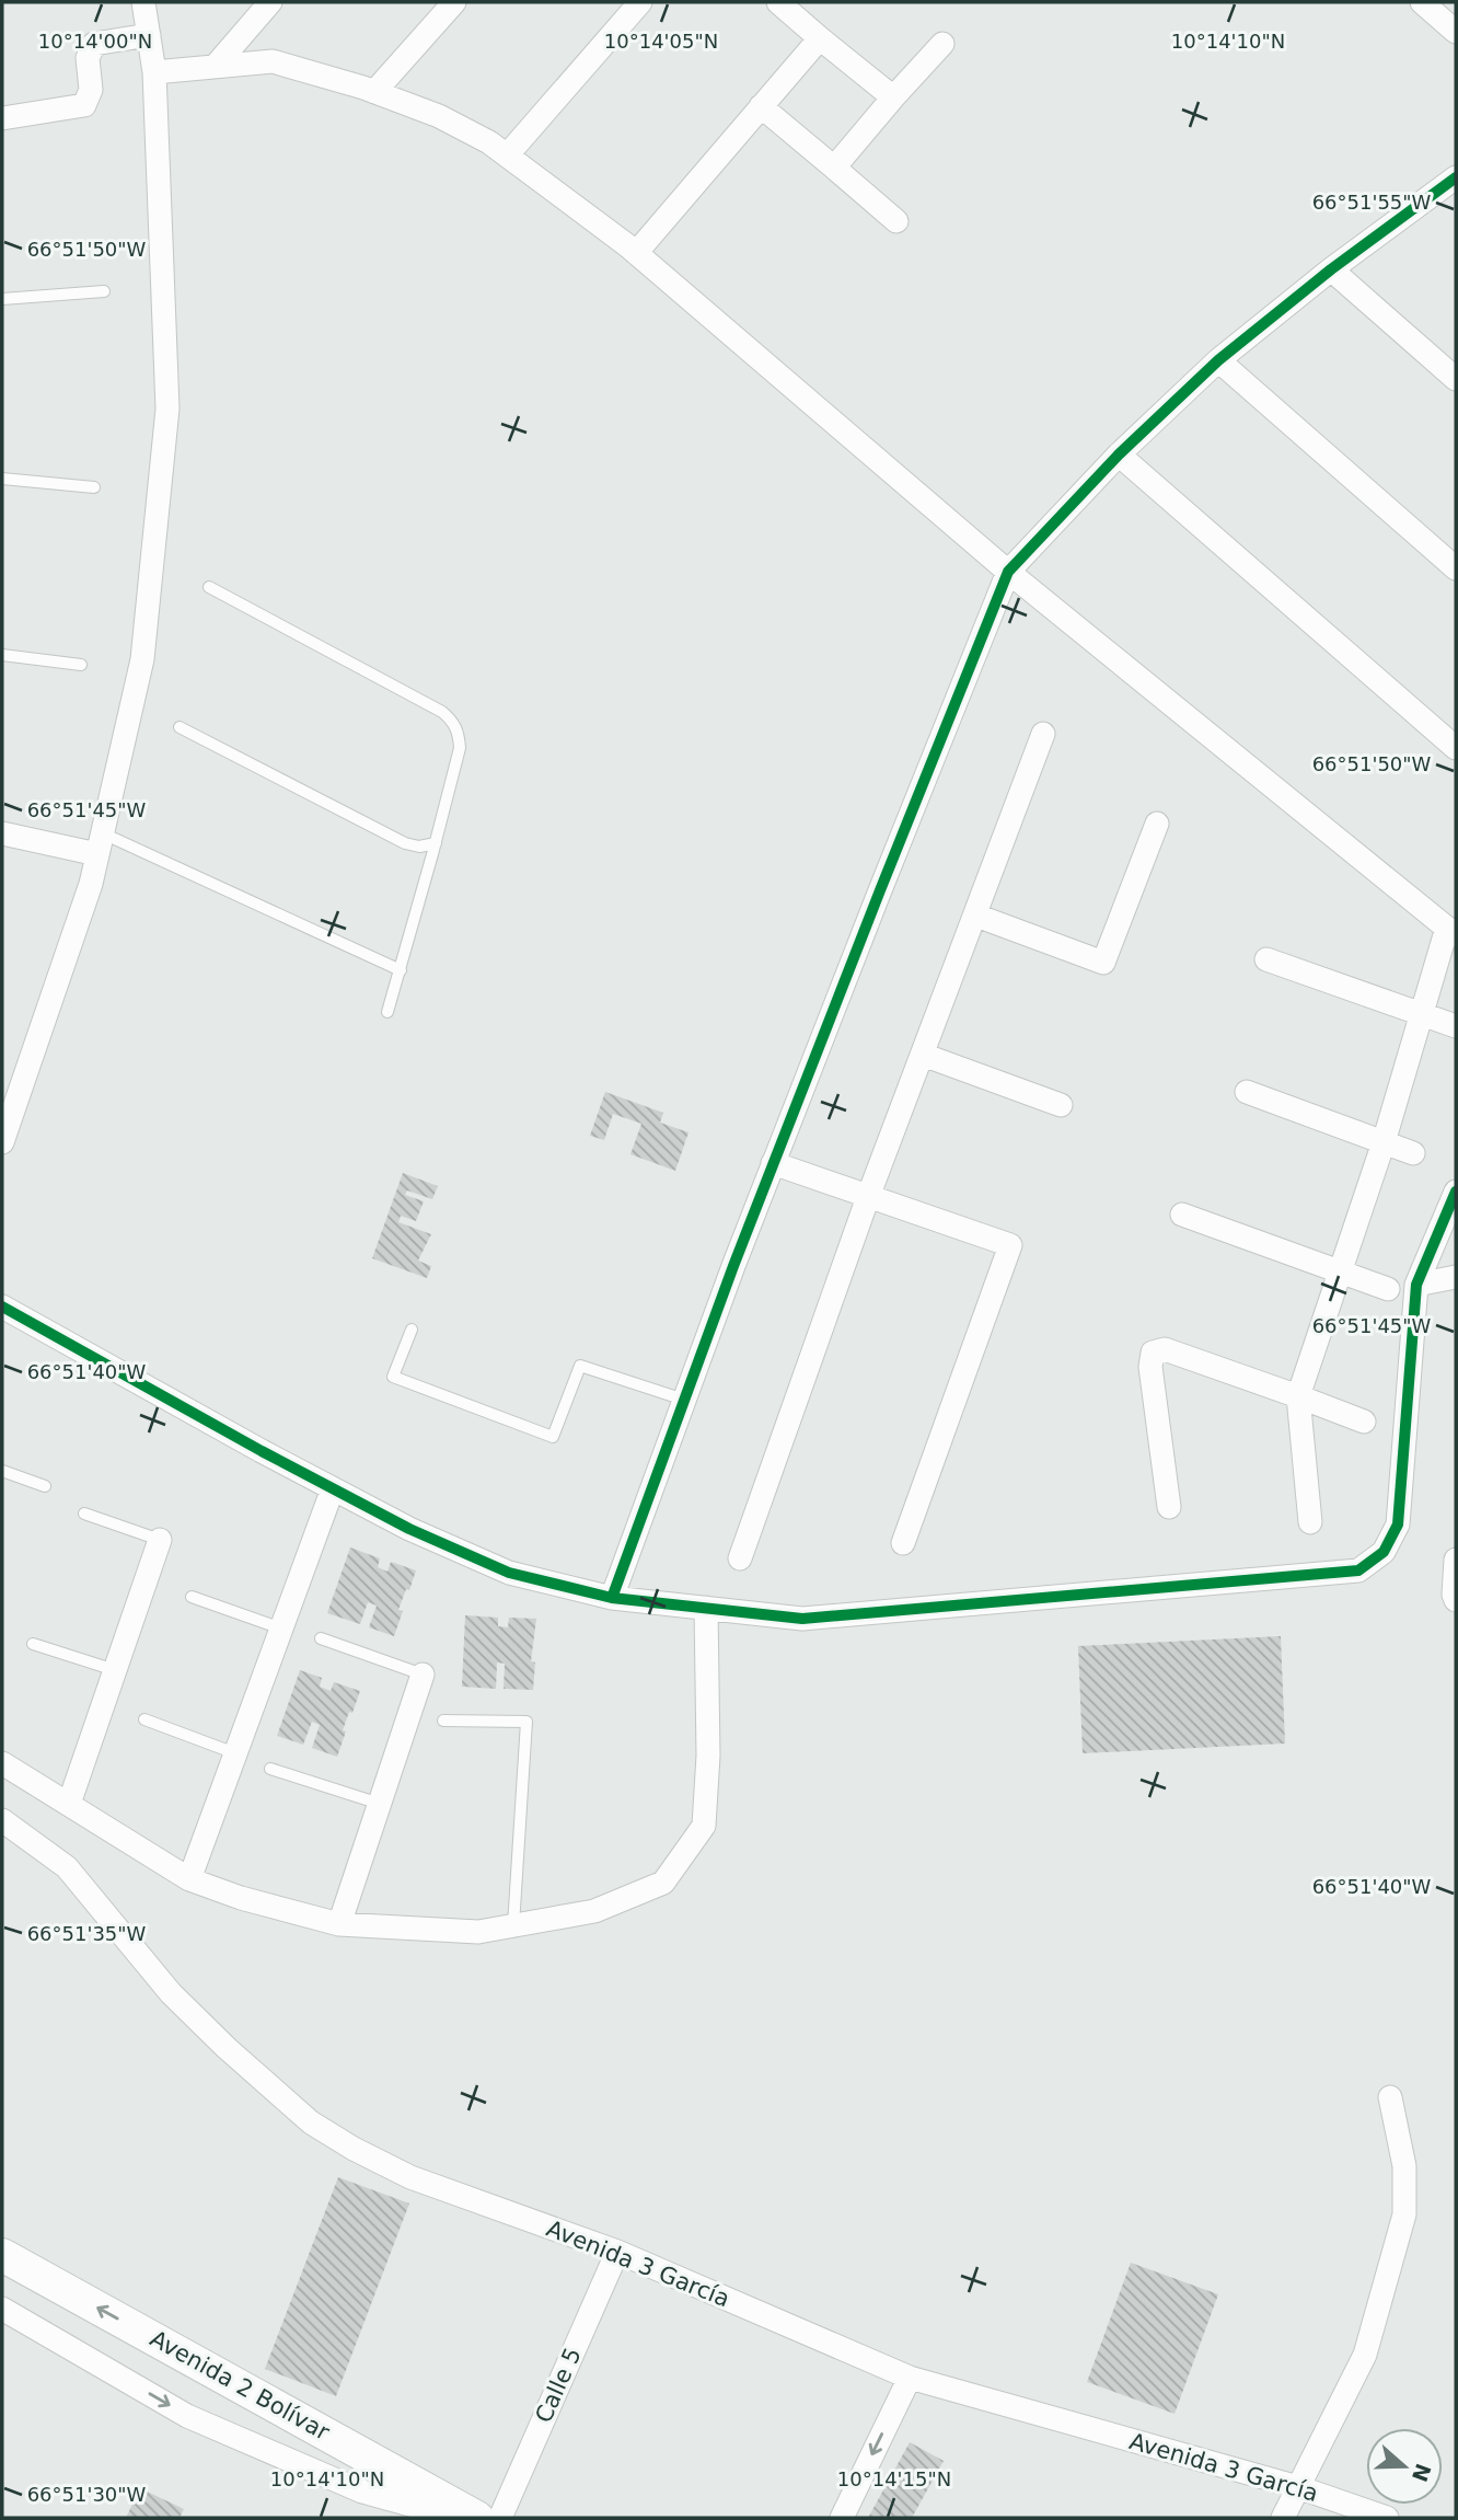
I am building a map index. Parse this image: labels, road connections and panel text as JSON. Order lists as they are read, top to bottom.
{
  "streets": {
    "street": ["Avenida 3 García", "Avenida 2 Bolívar", "Calle 5"]
  },
  "crossings": [
    ["Avenida 3 García", "Calle 5"]
  ],
  "north": "right",
  "coordinates": [
    "10°14'00\"N",
    "10°14'05\"N",
    "10°14'10\"N",
    "66°51'55\"W",
    "66°51'50\"W",
    "66°51'45\"W",
    "66°51'40\"W",
    "66°51'35\"W",
    "10°14'15\"N",
    "66°51'30\"W"
  ]
}
